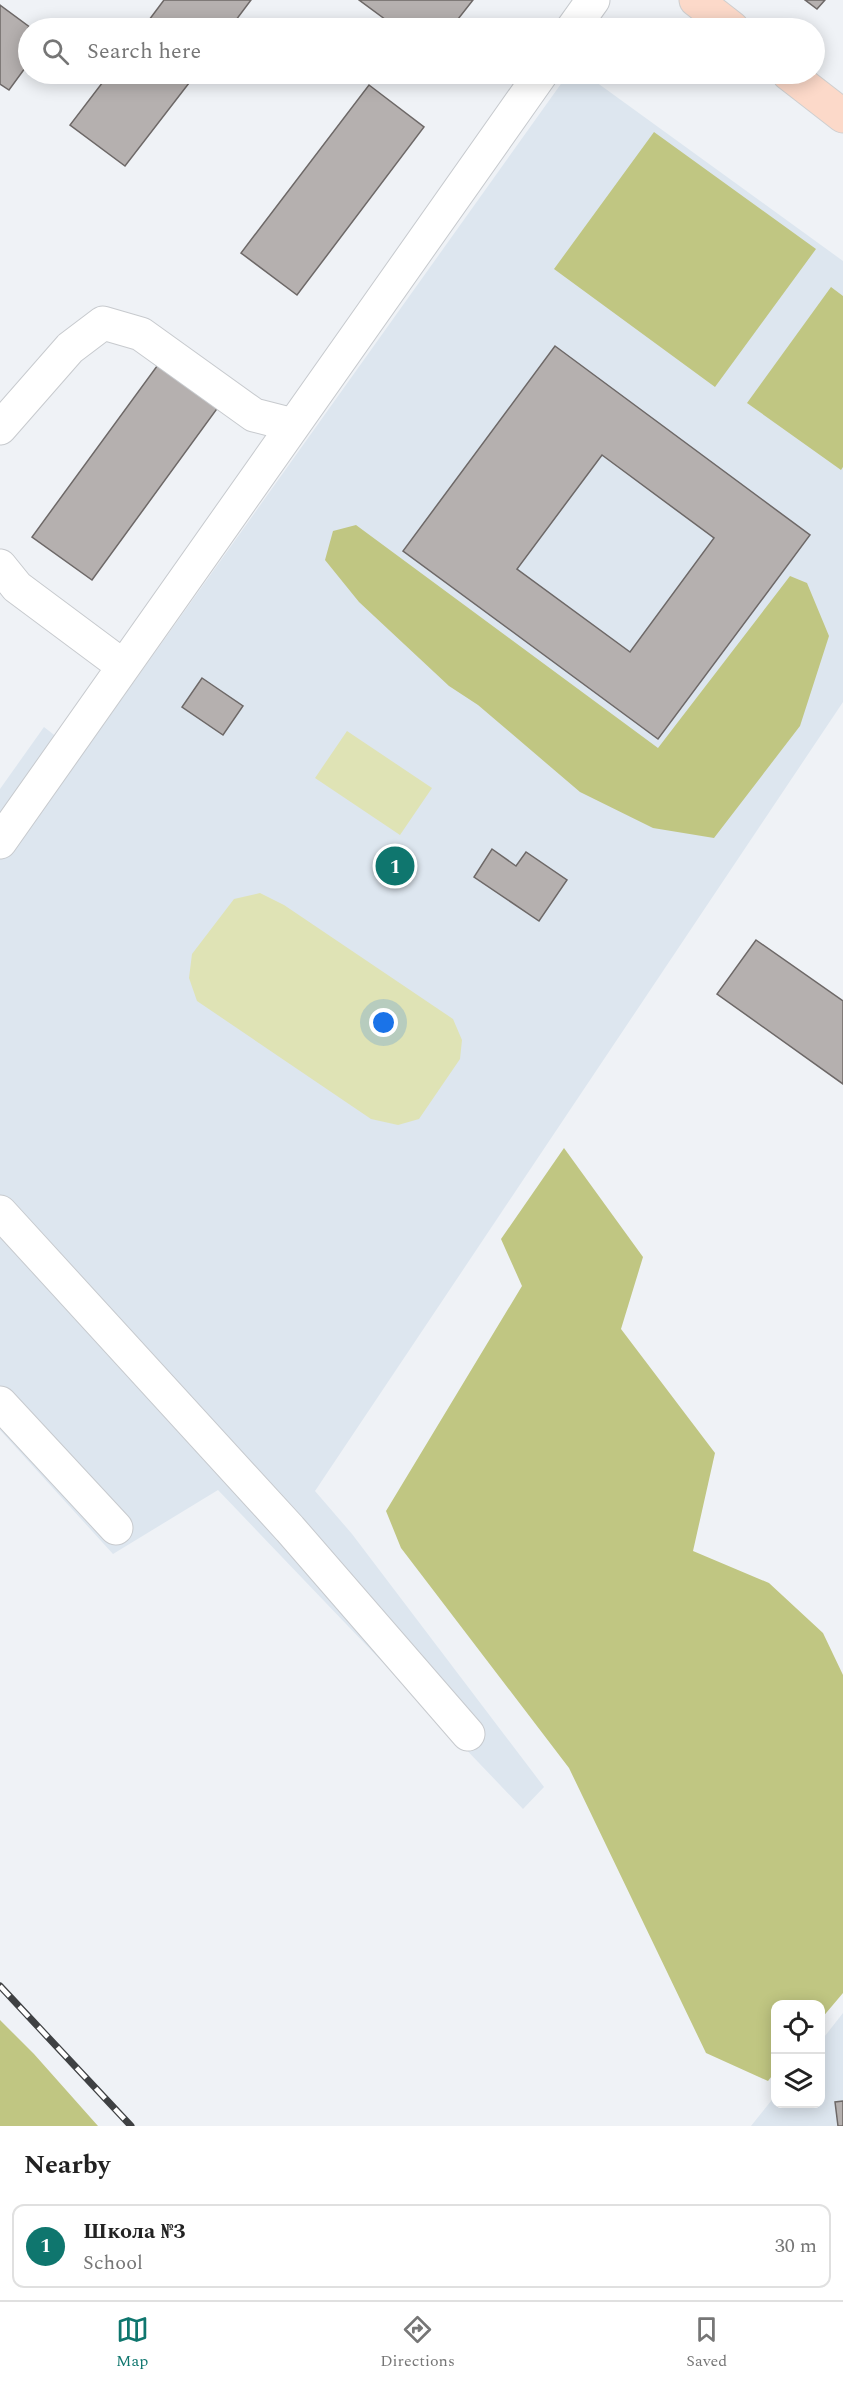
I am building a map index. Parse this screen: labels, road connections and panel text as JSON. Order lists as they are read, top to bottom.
{
  "page": {
    "search": "Search here",
    "pins": "1",
    "heading": "Nearby",
    "list": [
      {
        "mark": "1",
        "name": "Школа №3",
        "note": "School",
        "value": "30 m"
      }
    ],
    "nav": ["Map", "Directions", "Saved"]
  }
}
